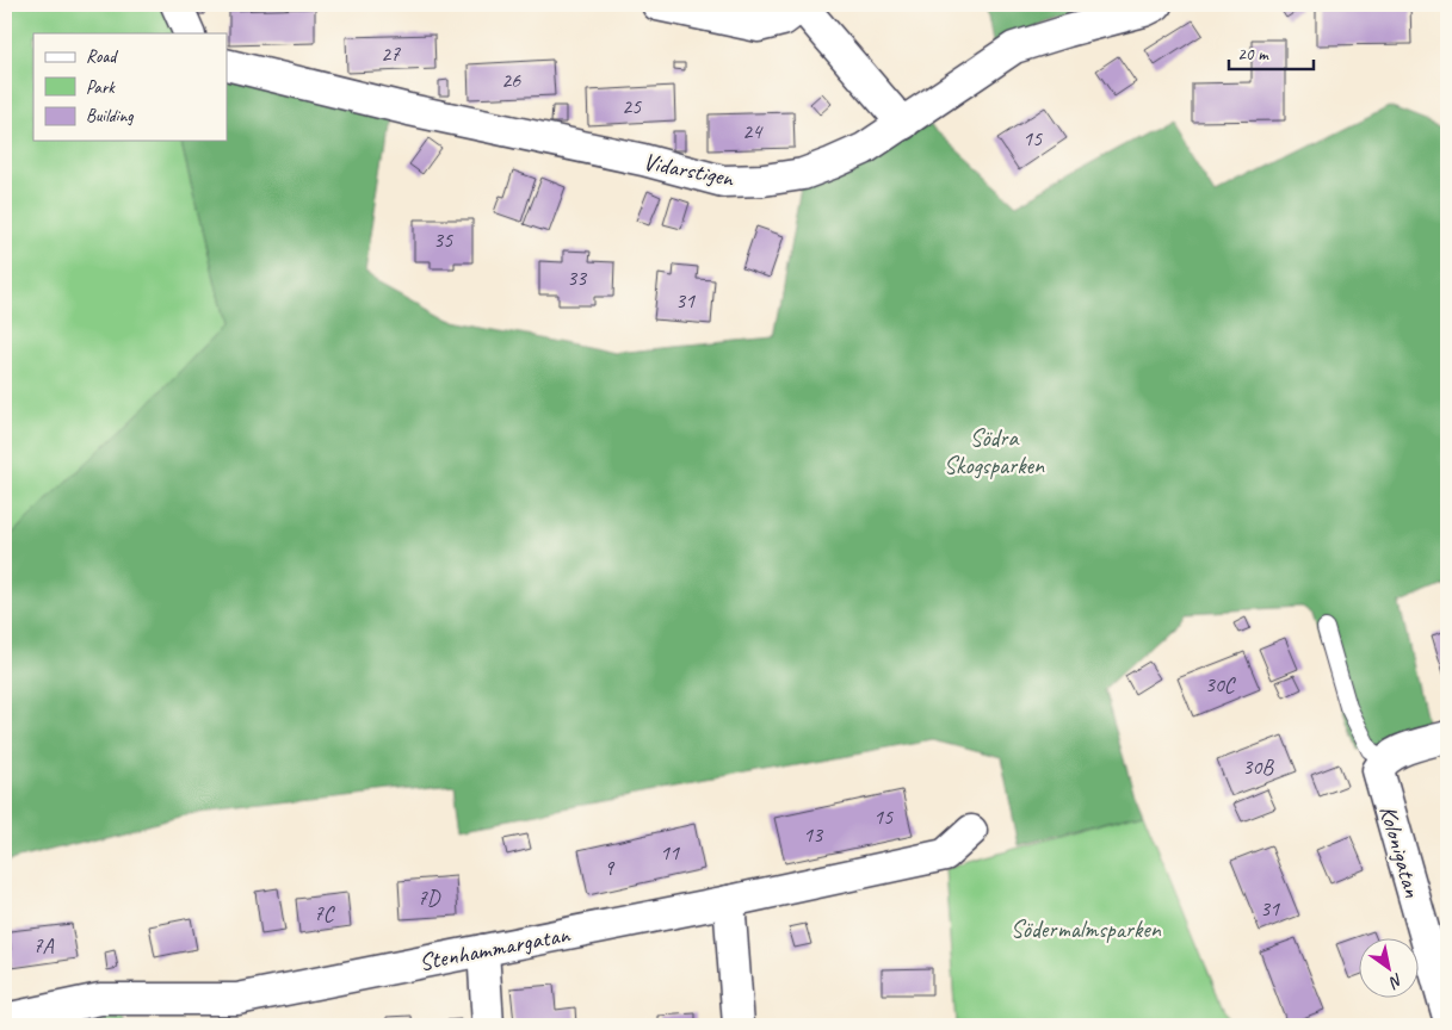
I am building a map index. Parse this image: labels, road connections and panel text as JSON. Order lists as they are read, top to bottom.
{
  "streets": {
    "street": ["Vidarstigen", "Kolonigatan", "Stenhammargatan"]
  },
  "parks": ["Södra Skogsparken", "Södermalmsparken"],
  "house_numbers": [
    "27",
    "26",
    "25",
    "24",
    "15",
    "35",
    "33",
    "31",
    "30C",
    "30B",
    "15",
    "13",
    "11",
    "9",
    "7D",
    "31",
    "7C",
    "7A"
  ],
  "legend": ["Road", "Park", "Building"],
  "scale_bar": "20 m",
  "north": "bottom right"
}
